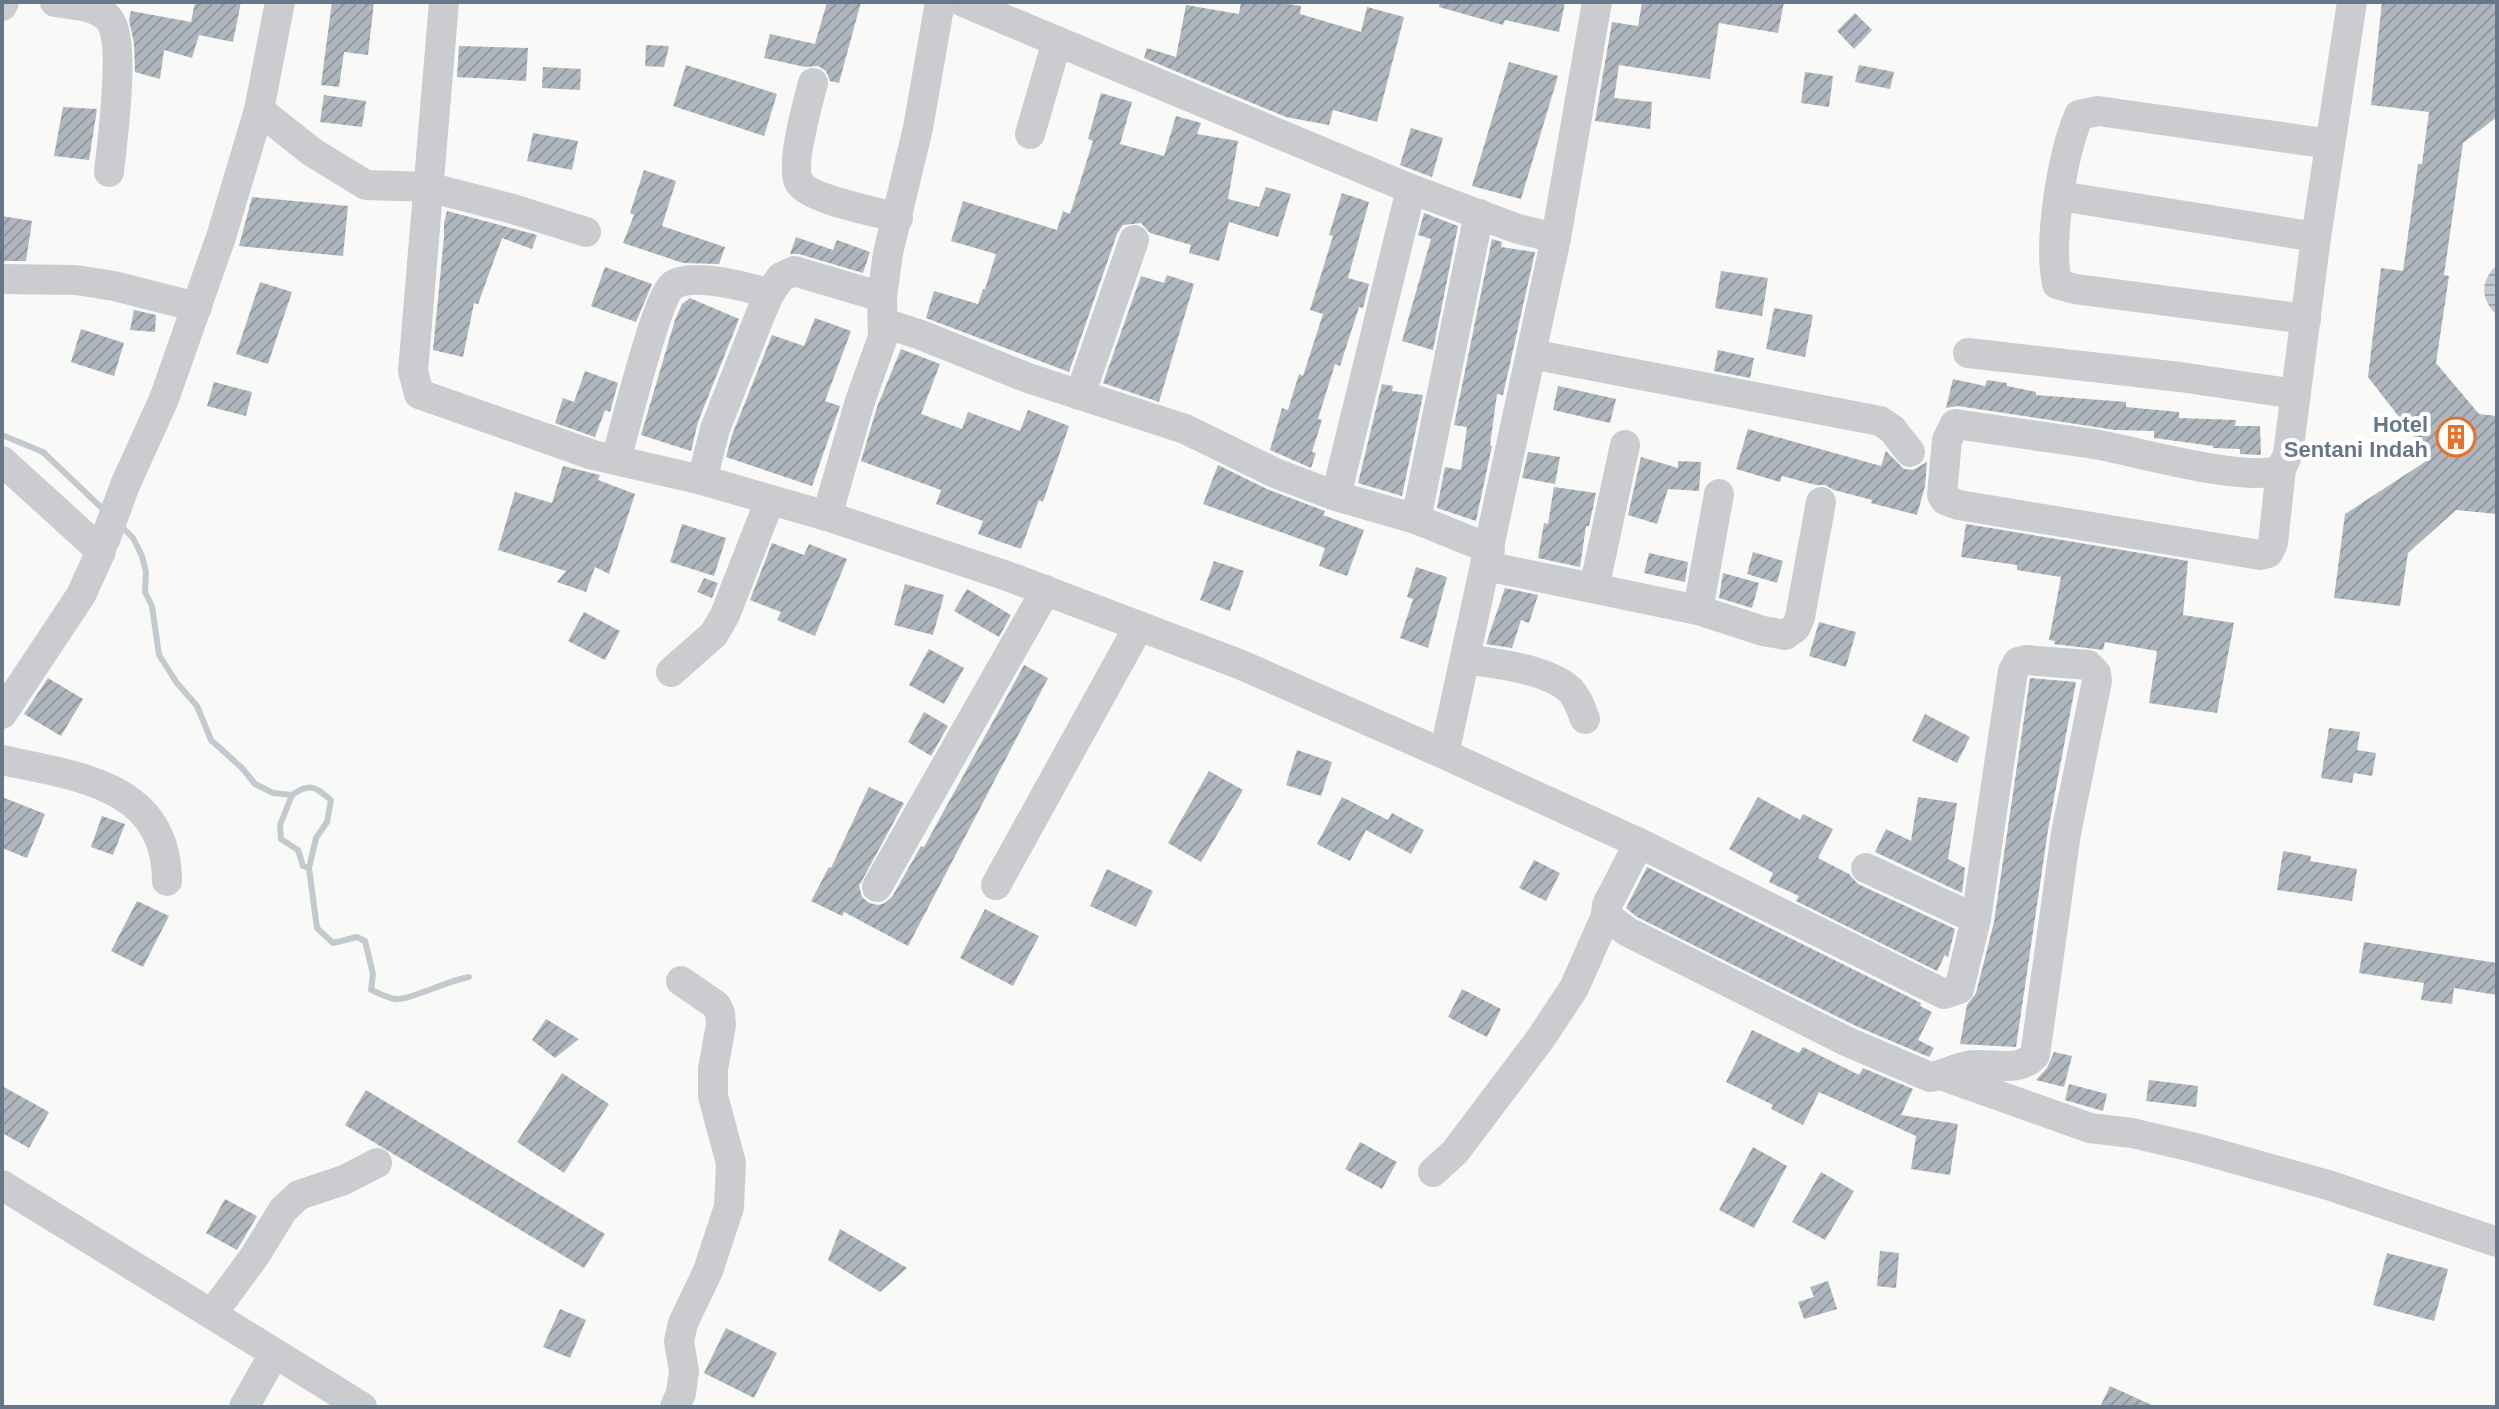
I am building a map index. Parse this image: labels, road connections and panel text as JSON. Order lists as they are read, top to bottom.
{
  "places": {
    "building": ["Hotel Sentani Indah"]
  }
}
